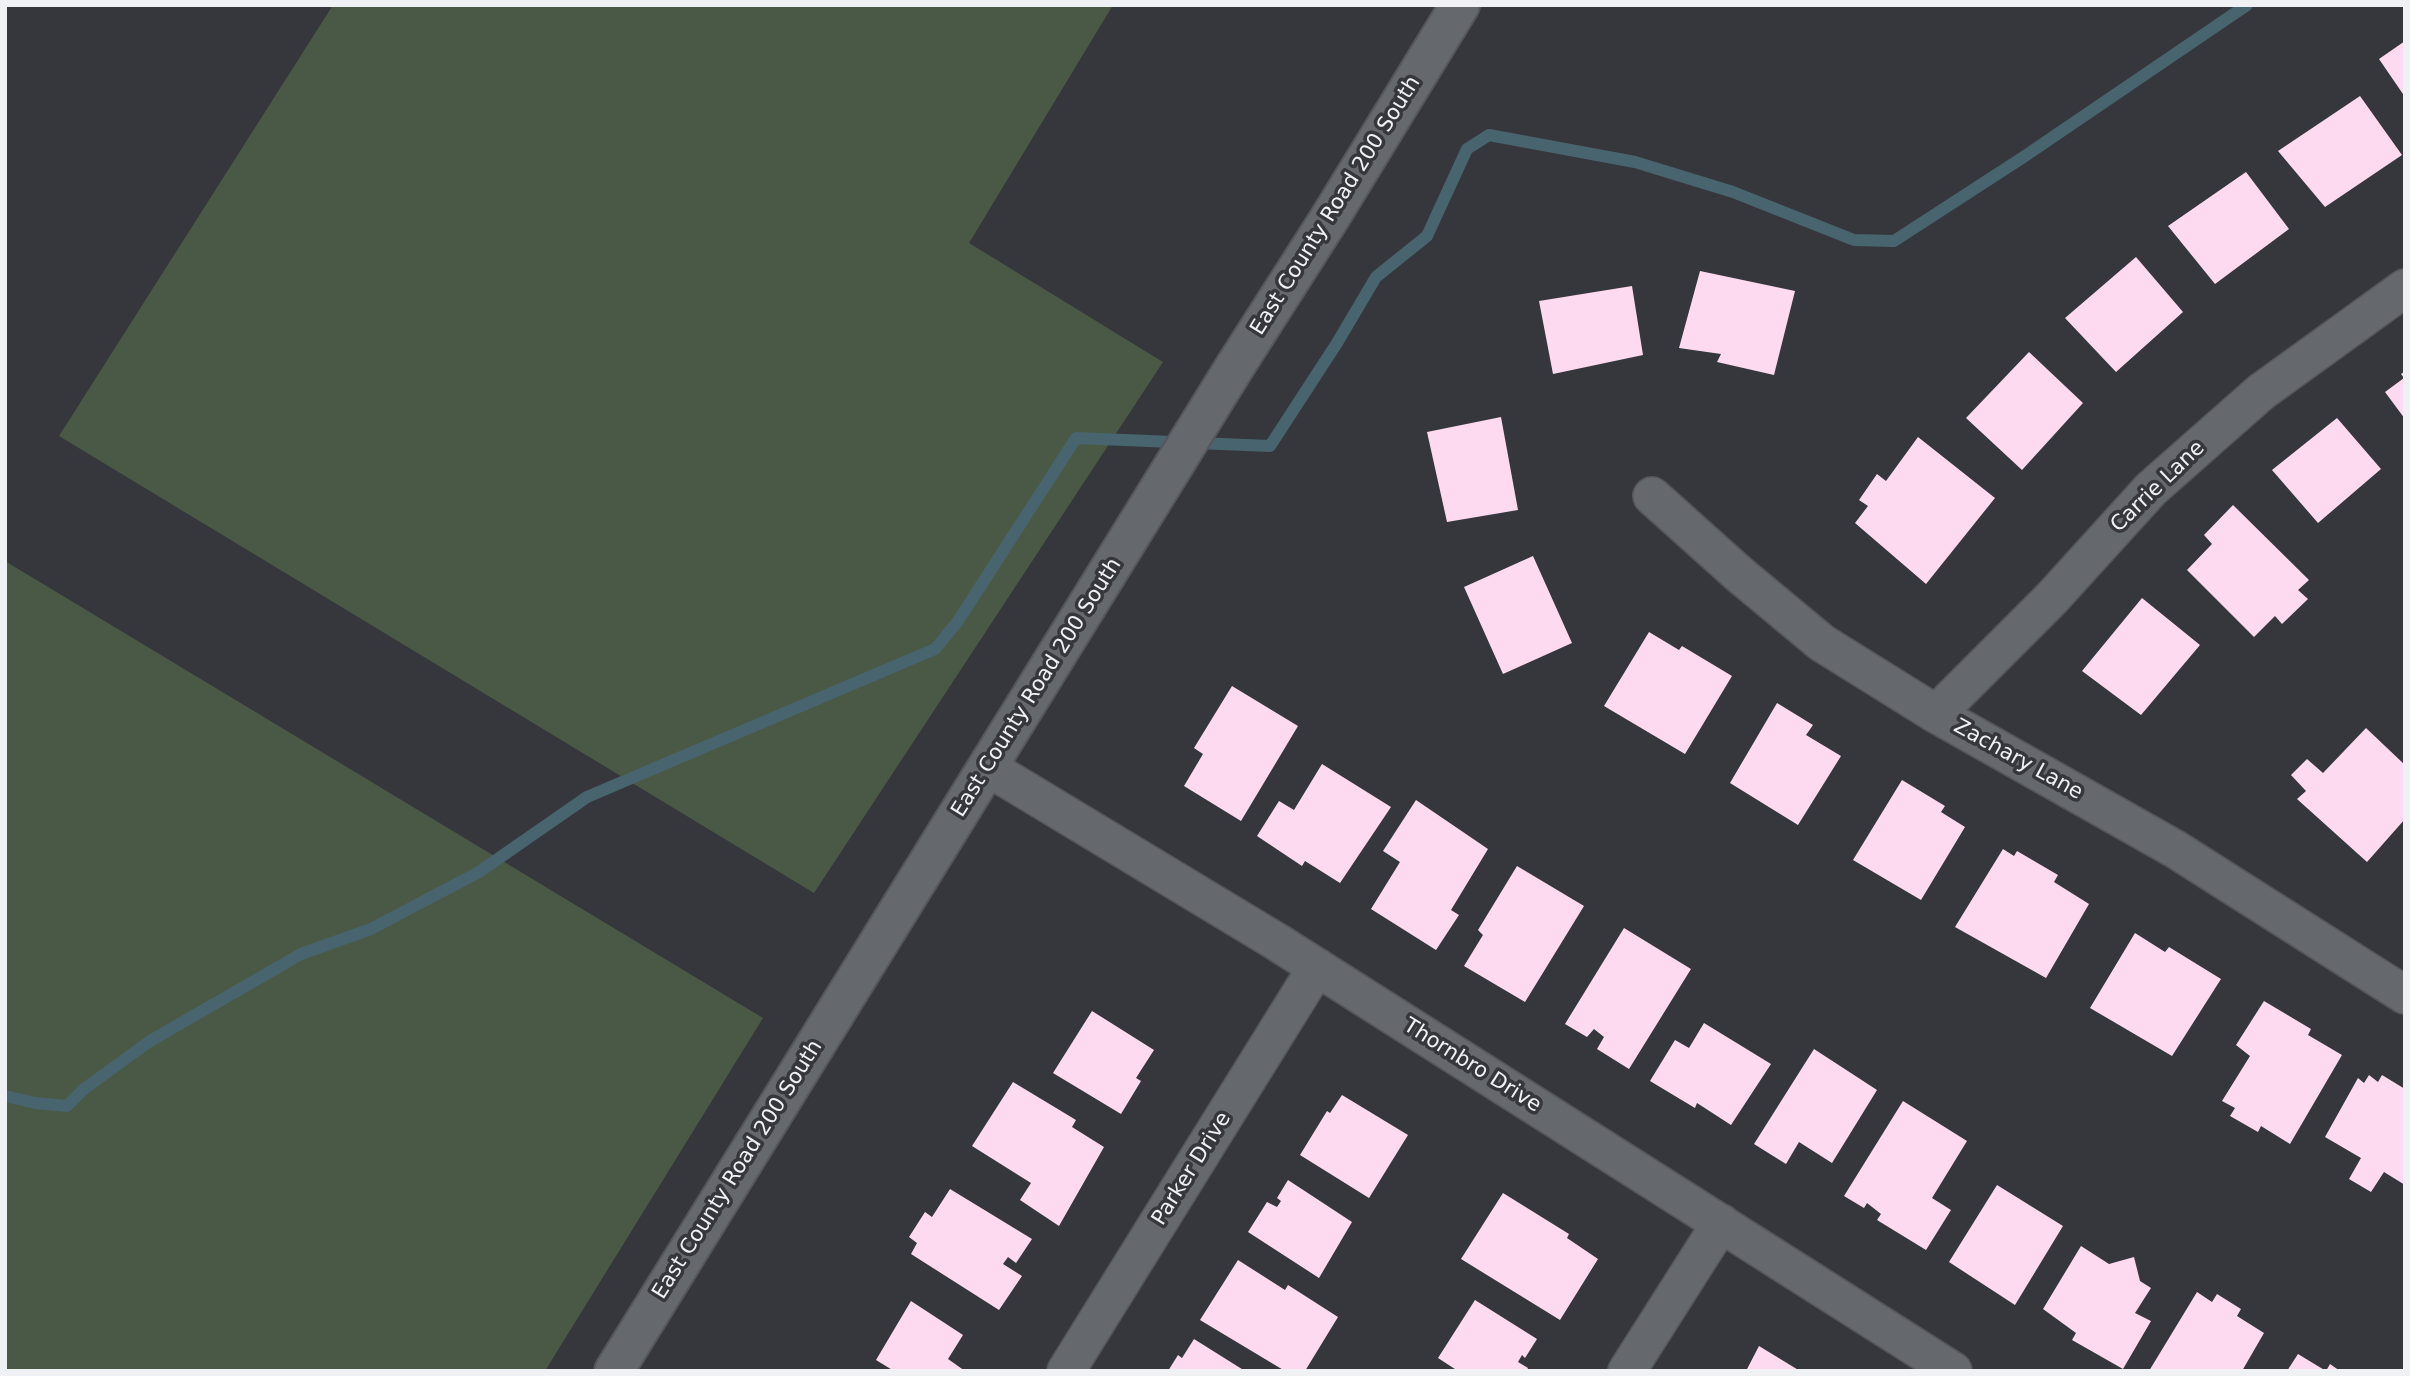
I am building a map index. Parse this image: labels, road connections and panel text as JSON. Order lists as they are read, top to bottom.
{
  "streets": {
    "street": [
      "East County Road 200 South",
      "Carrie Lane",
      "Zachary Lane",
      "Thornbro Drive",
      "Parker Drive"
    ]
  },
  "crossings": [
    ["East County Road 200 South", "Thornbro Drive"],
    ["Carrie Lane", "Zachary Lane"],
    ["Thornbro Drive", "Parker Drive"]
  ]
}
